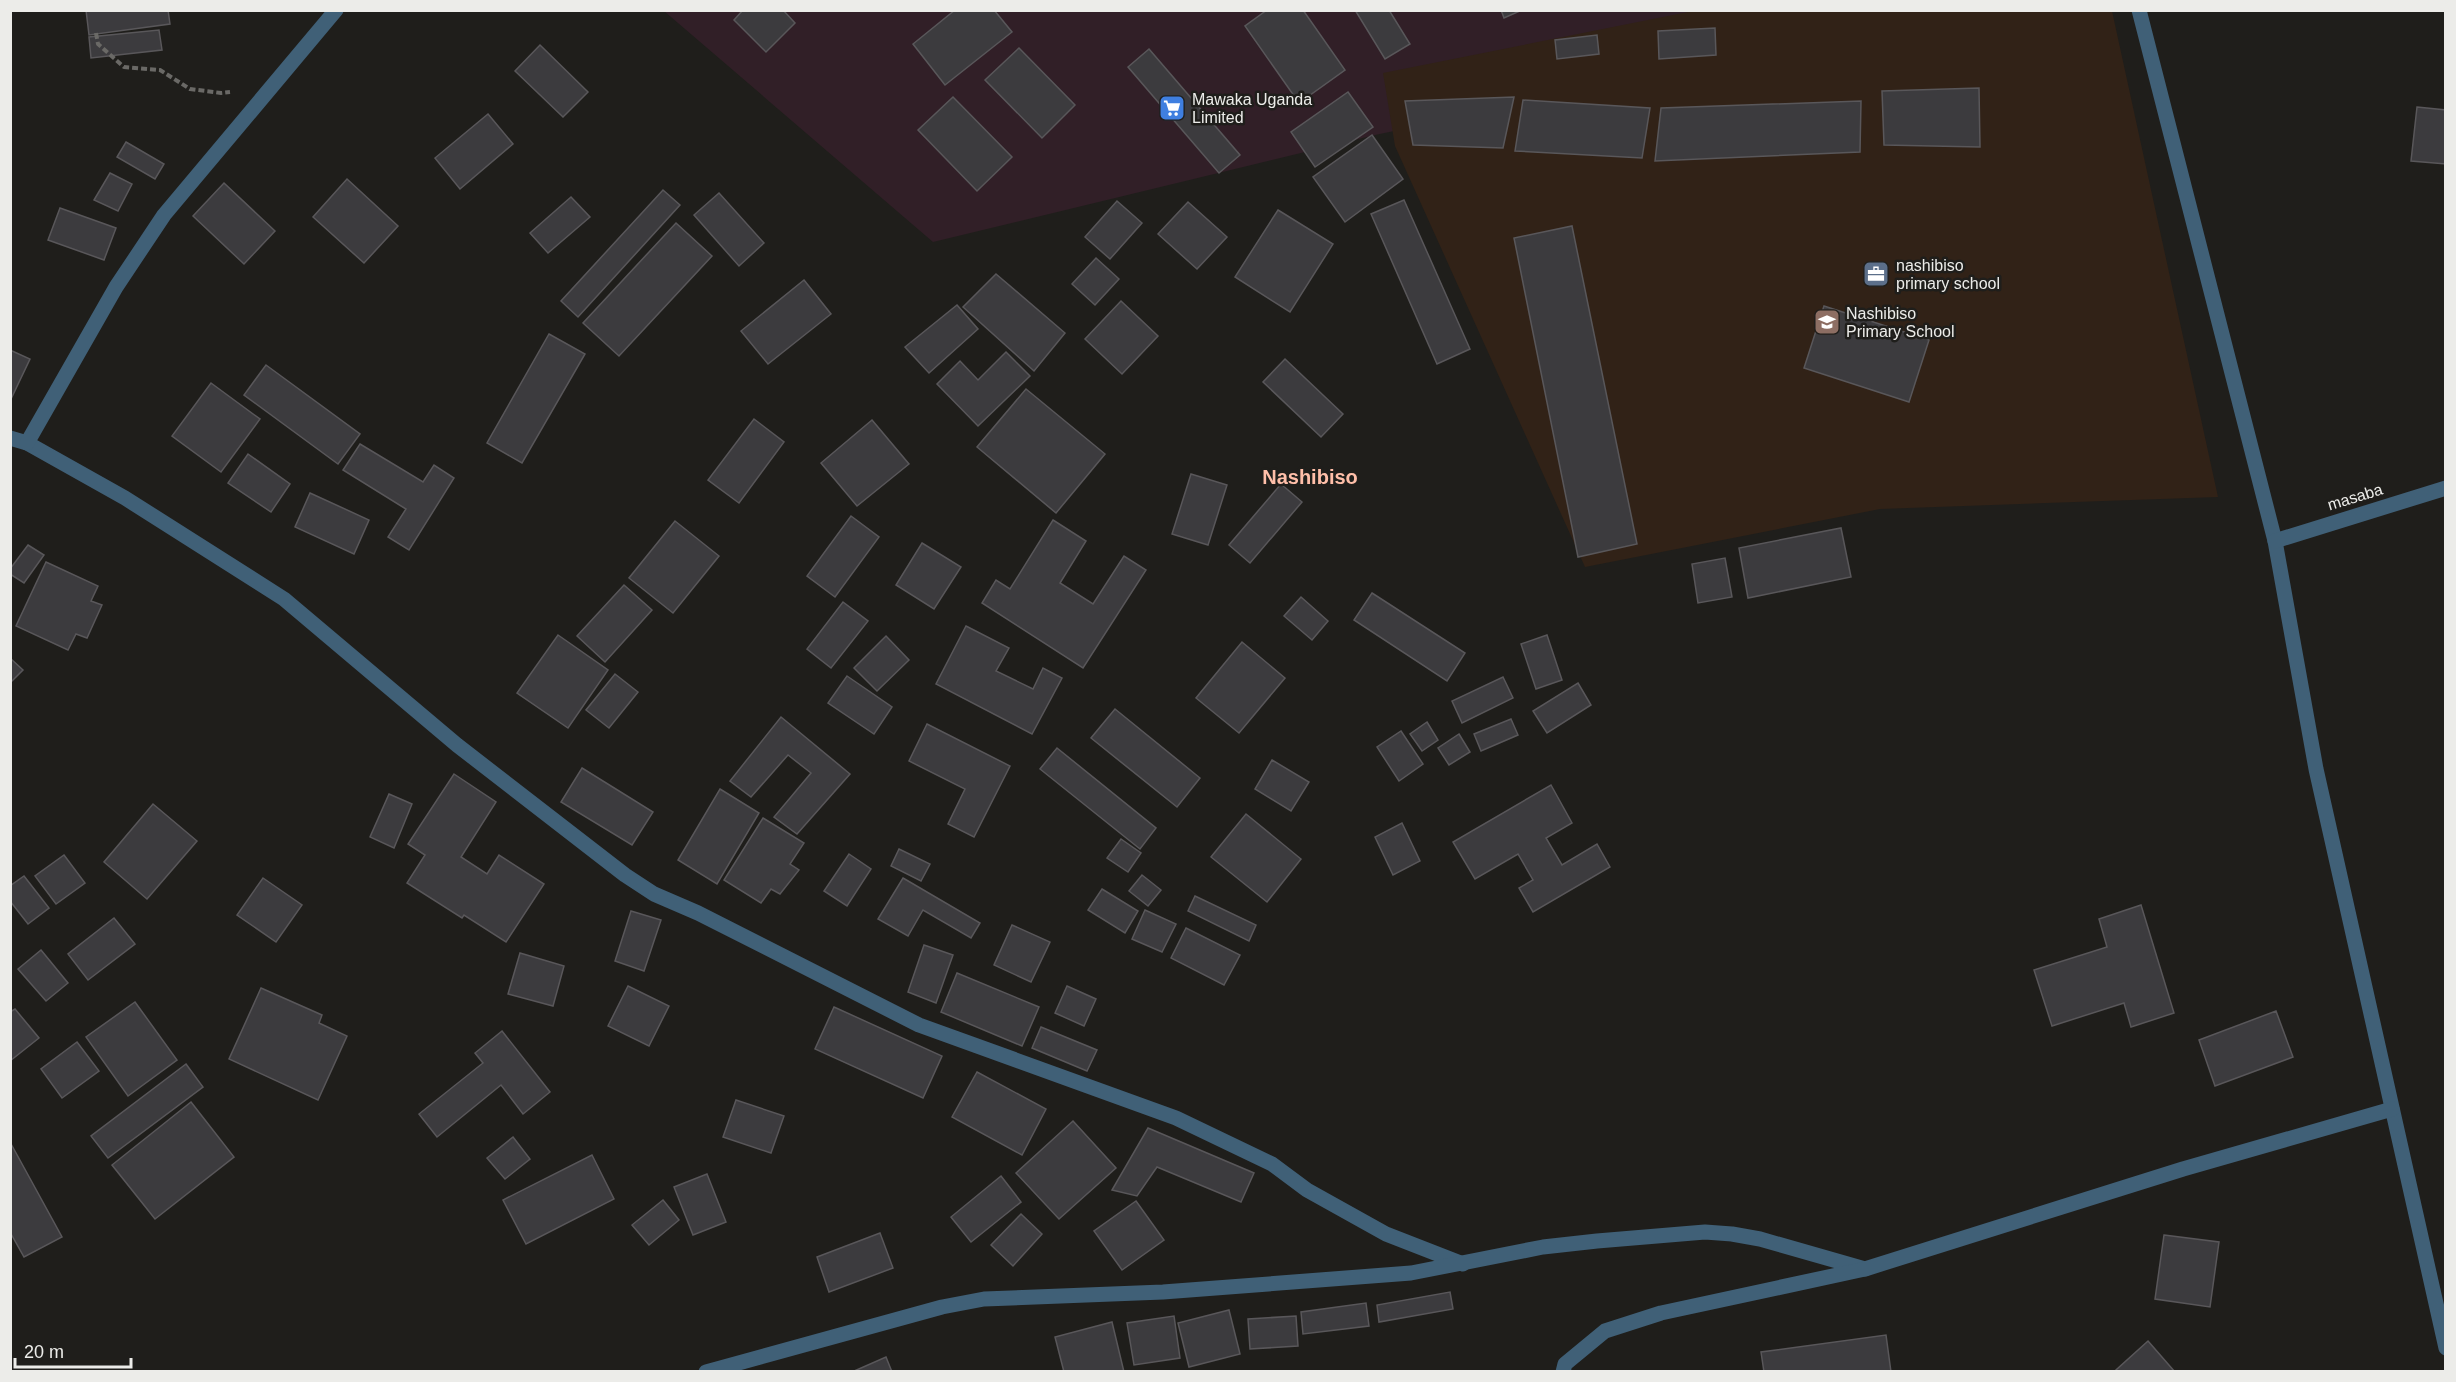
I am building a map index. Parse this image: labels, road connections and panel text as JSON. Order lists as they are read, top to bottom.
{
  "streets": {
    "street": ["masaba"]
  },
  "districts": ["Nashibiso"],
  "places": {
    "supermarket": ["Mawaka Uganda Limited"],
    "office": ["nashibiso primary school"],
    "school or university": ["Nashibiso Primary School"]
  },
  "scale_bar": "20 m"
}
